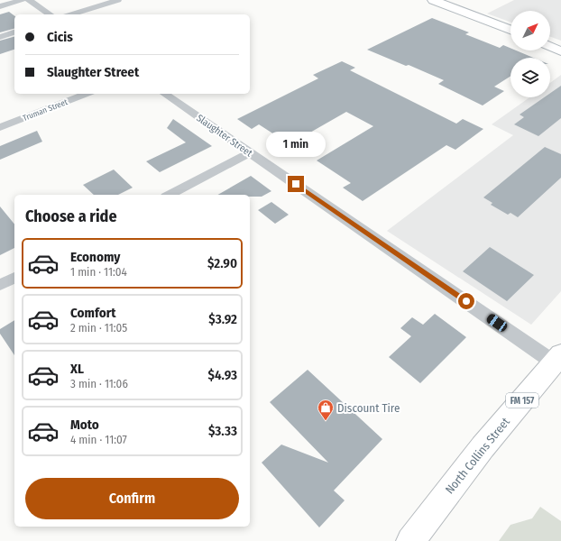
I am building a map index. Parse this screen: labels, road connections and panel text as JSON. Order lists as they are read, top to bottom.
{
  "streets": {
    "main road": ["FM 157", "North Collins Street"],
    "street": ["Truman Street", "Slaughter Street"]
  },
  "crossings": [
    ["Slaughter Street", "North Collins Street"]
  ],
  "places": {
    "shop": ["Discount Tire"]
  },
  "north": "top right",
  "page": {
    "banner": ["Cicis", "Slaughter Street"],
    "bubble": "1 min",
    "heading": "Choose a ride",
    "list": [
      {
        "name": "Economy",
        "note": "1 min · 11:04",
        "value": "$2.90"
      },
      {
        "name": "Comfort",
        "note": "2 min · 11:05",
        "value": "$3.92"
      },
      {
        "name": "XL",
        "note": "3 min · 11:06",
        "value": "$4.93"
      },
      {
        "name": "Moto",
        "note": "4 min · 11:07",
        "value": "$3.33"
      }
    ],
    "buttons": "Confirm"
  }
}
